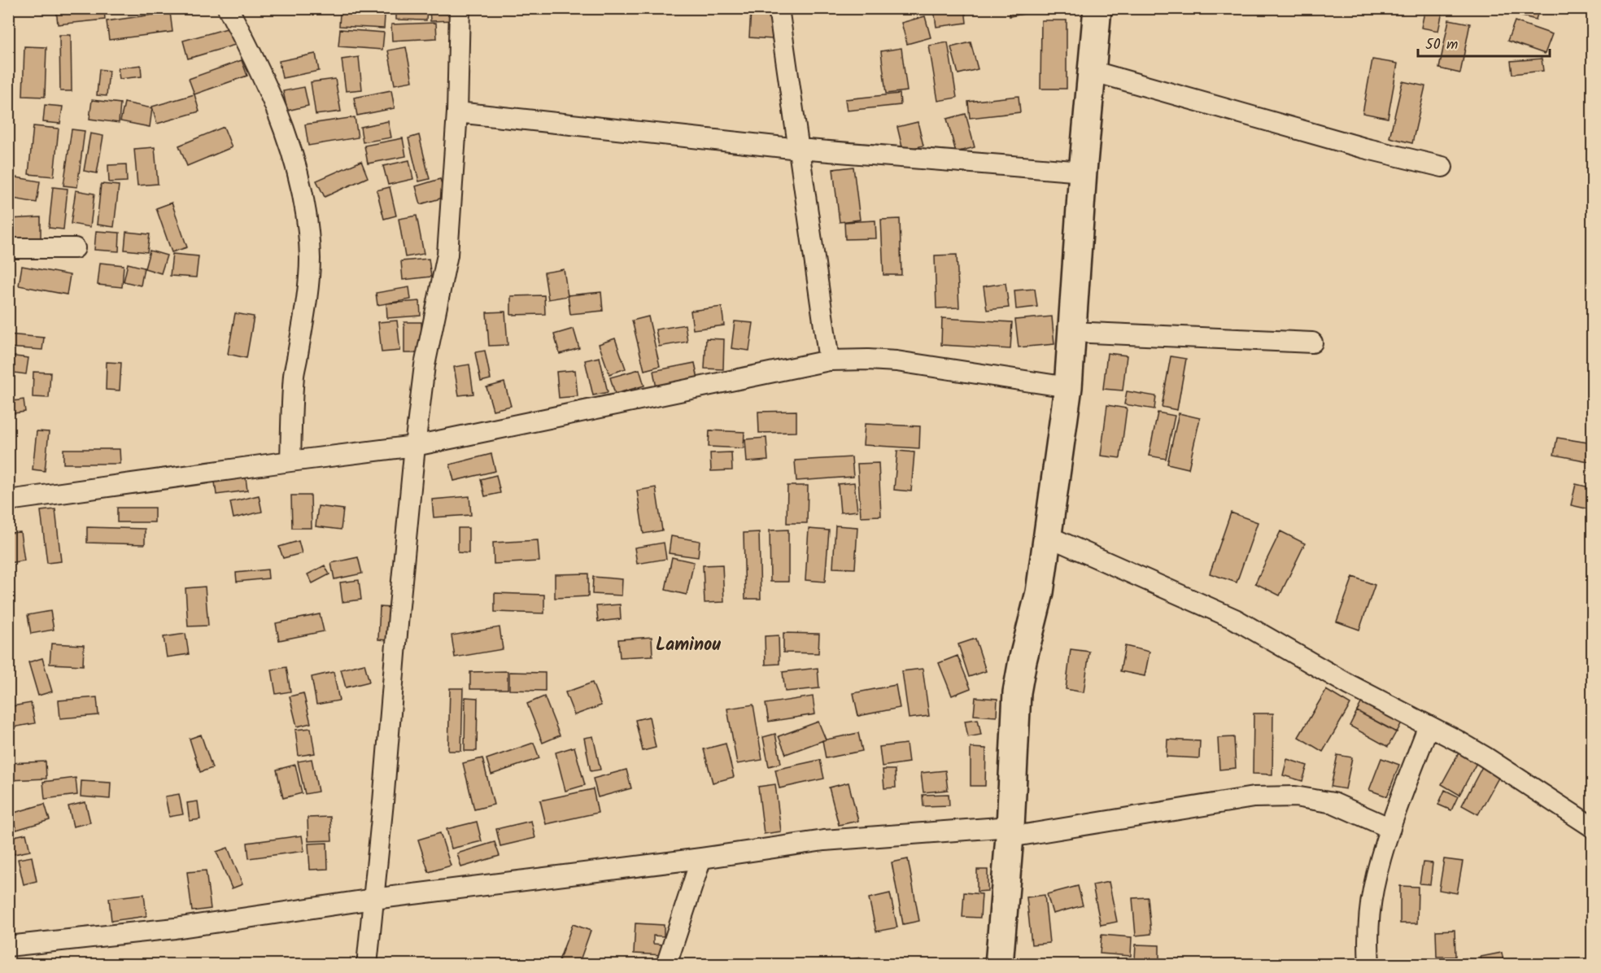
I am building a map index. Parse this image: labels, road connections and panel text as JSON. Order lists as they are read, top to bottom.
{
  "districts": ["Laminou"],
  "scale_bar": "50 m"
}
